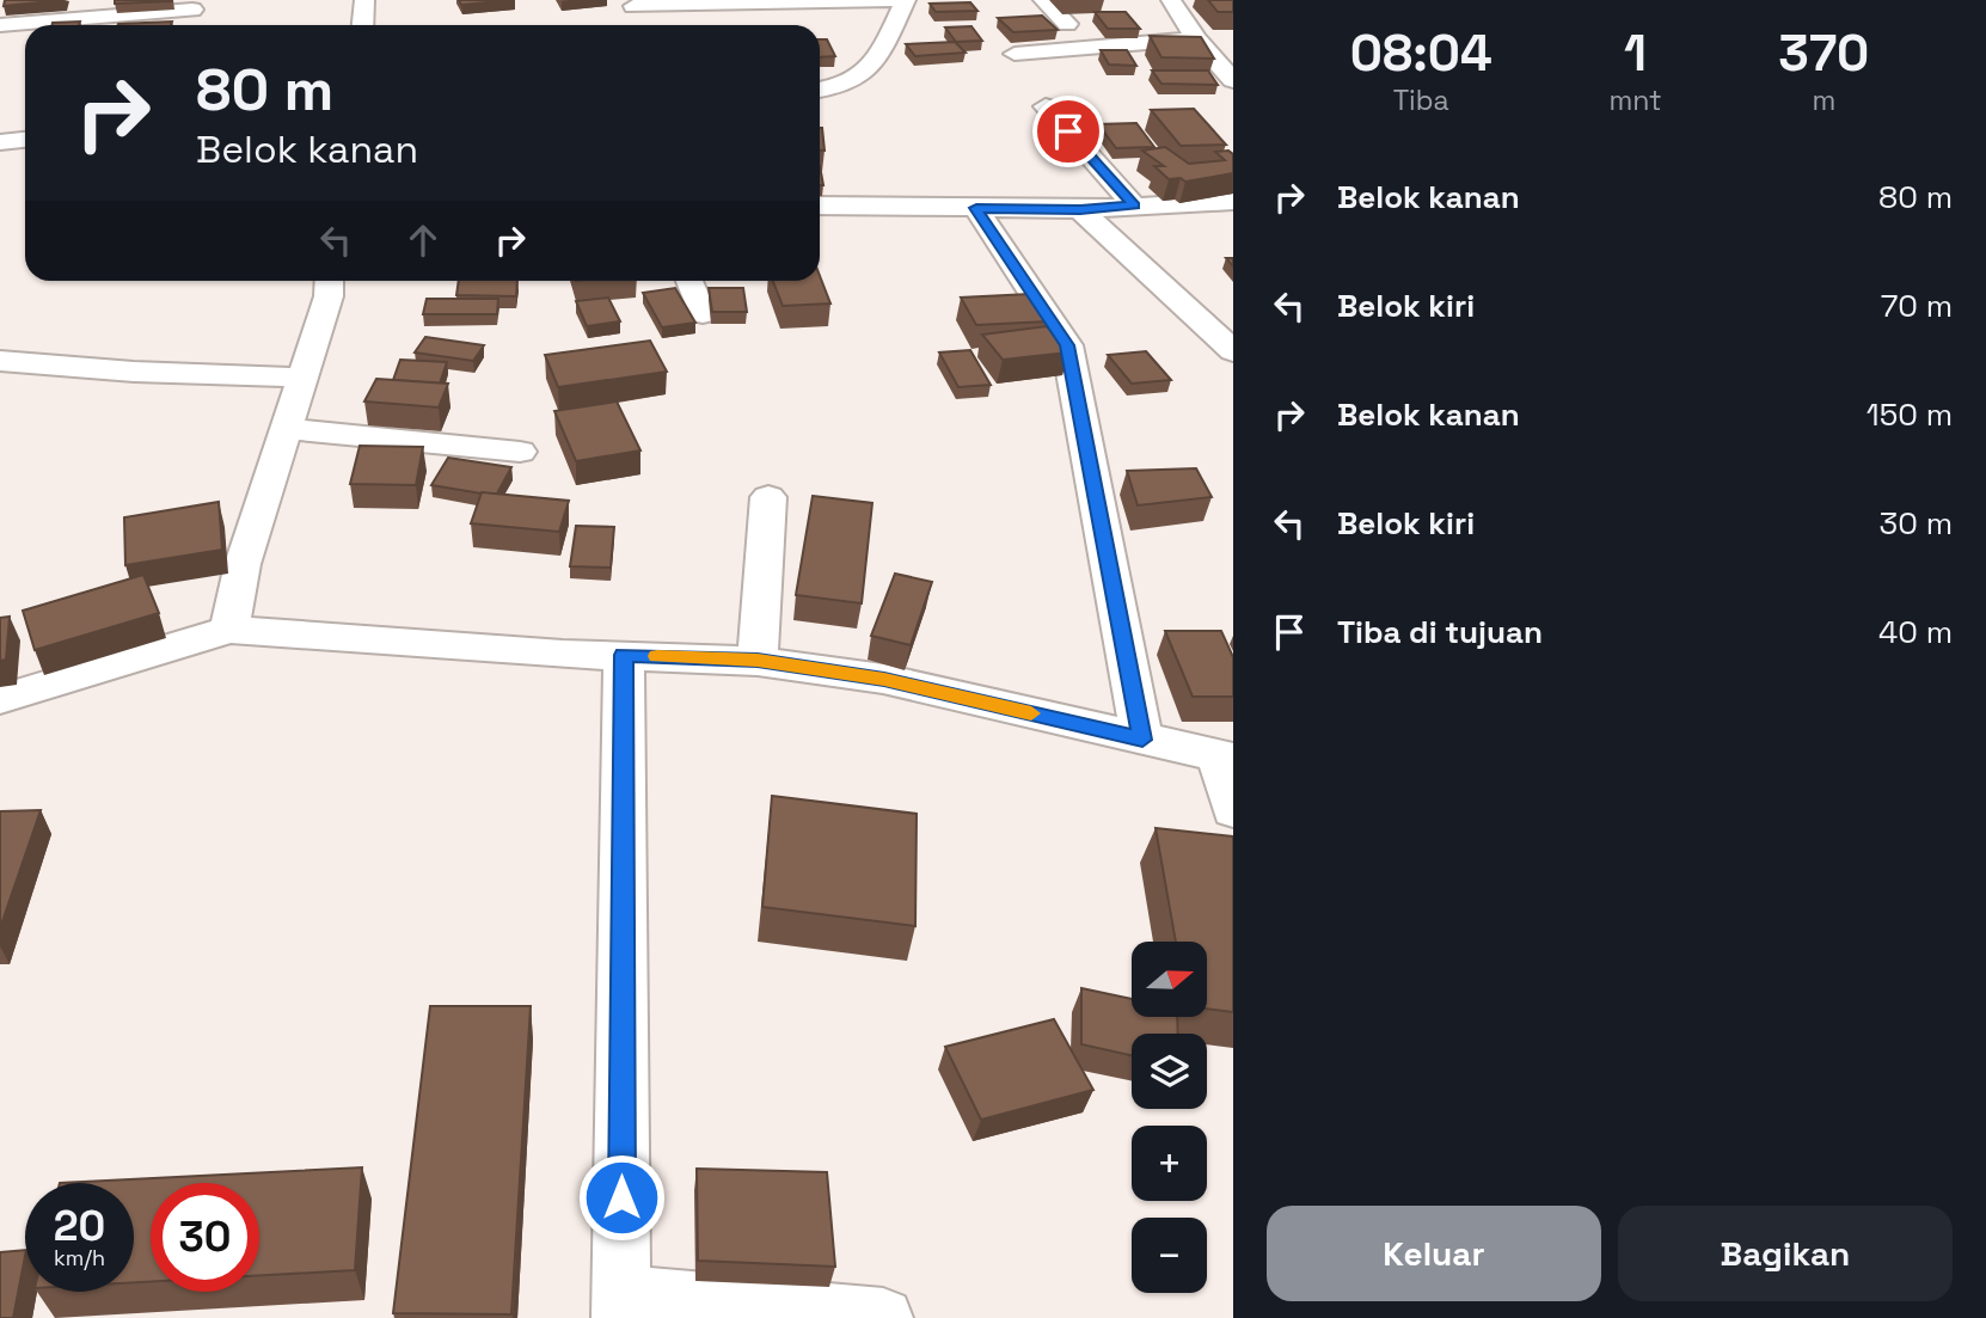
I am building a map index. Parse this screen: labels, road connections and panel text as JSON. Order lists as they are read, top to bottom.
{
  "north": "right",
  "page": {
    "eta": [
      "08:04",
      "Tiba",
      "1",
      "mnt",
      "370",
      "m"
    ],
    "turn": ["80 m", "Belok kanan"],
    "list": [
      {
        "name": "Belok kanan",
        "value": "80 m"
      },
      {
        "name": "Belok kiri",
        "value": "70 m"
      },
      {
        "name": "Belok kanan",
        "value": "150 m"
      },
      {
        "name": "Belok kiri",
        "value": "30 m"
      },
      {
        "name": "Tiba di tujuan",
        "value": "40 m"
      }
    ],
    "map_buttons": ["+", "−"],
    "speed": "20 km/h",
    "limit": "30",
    "buttons": ["Keluar", "Bagikan"]
  }
}
